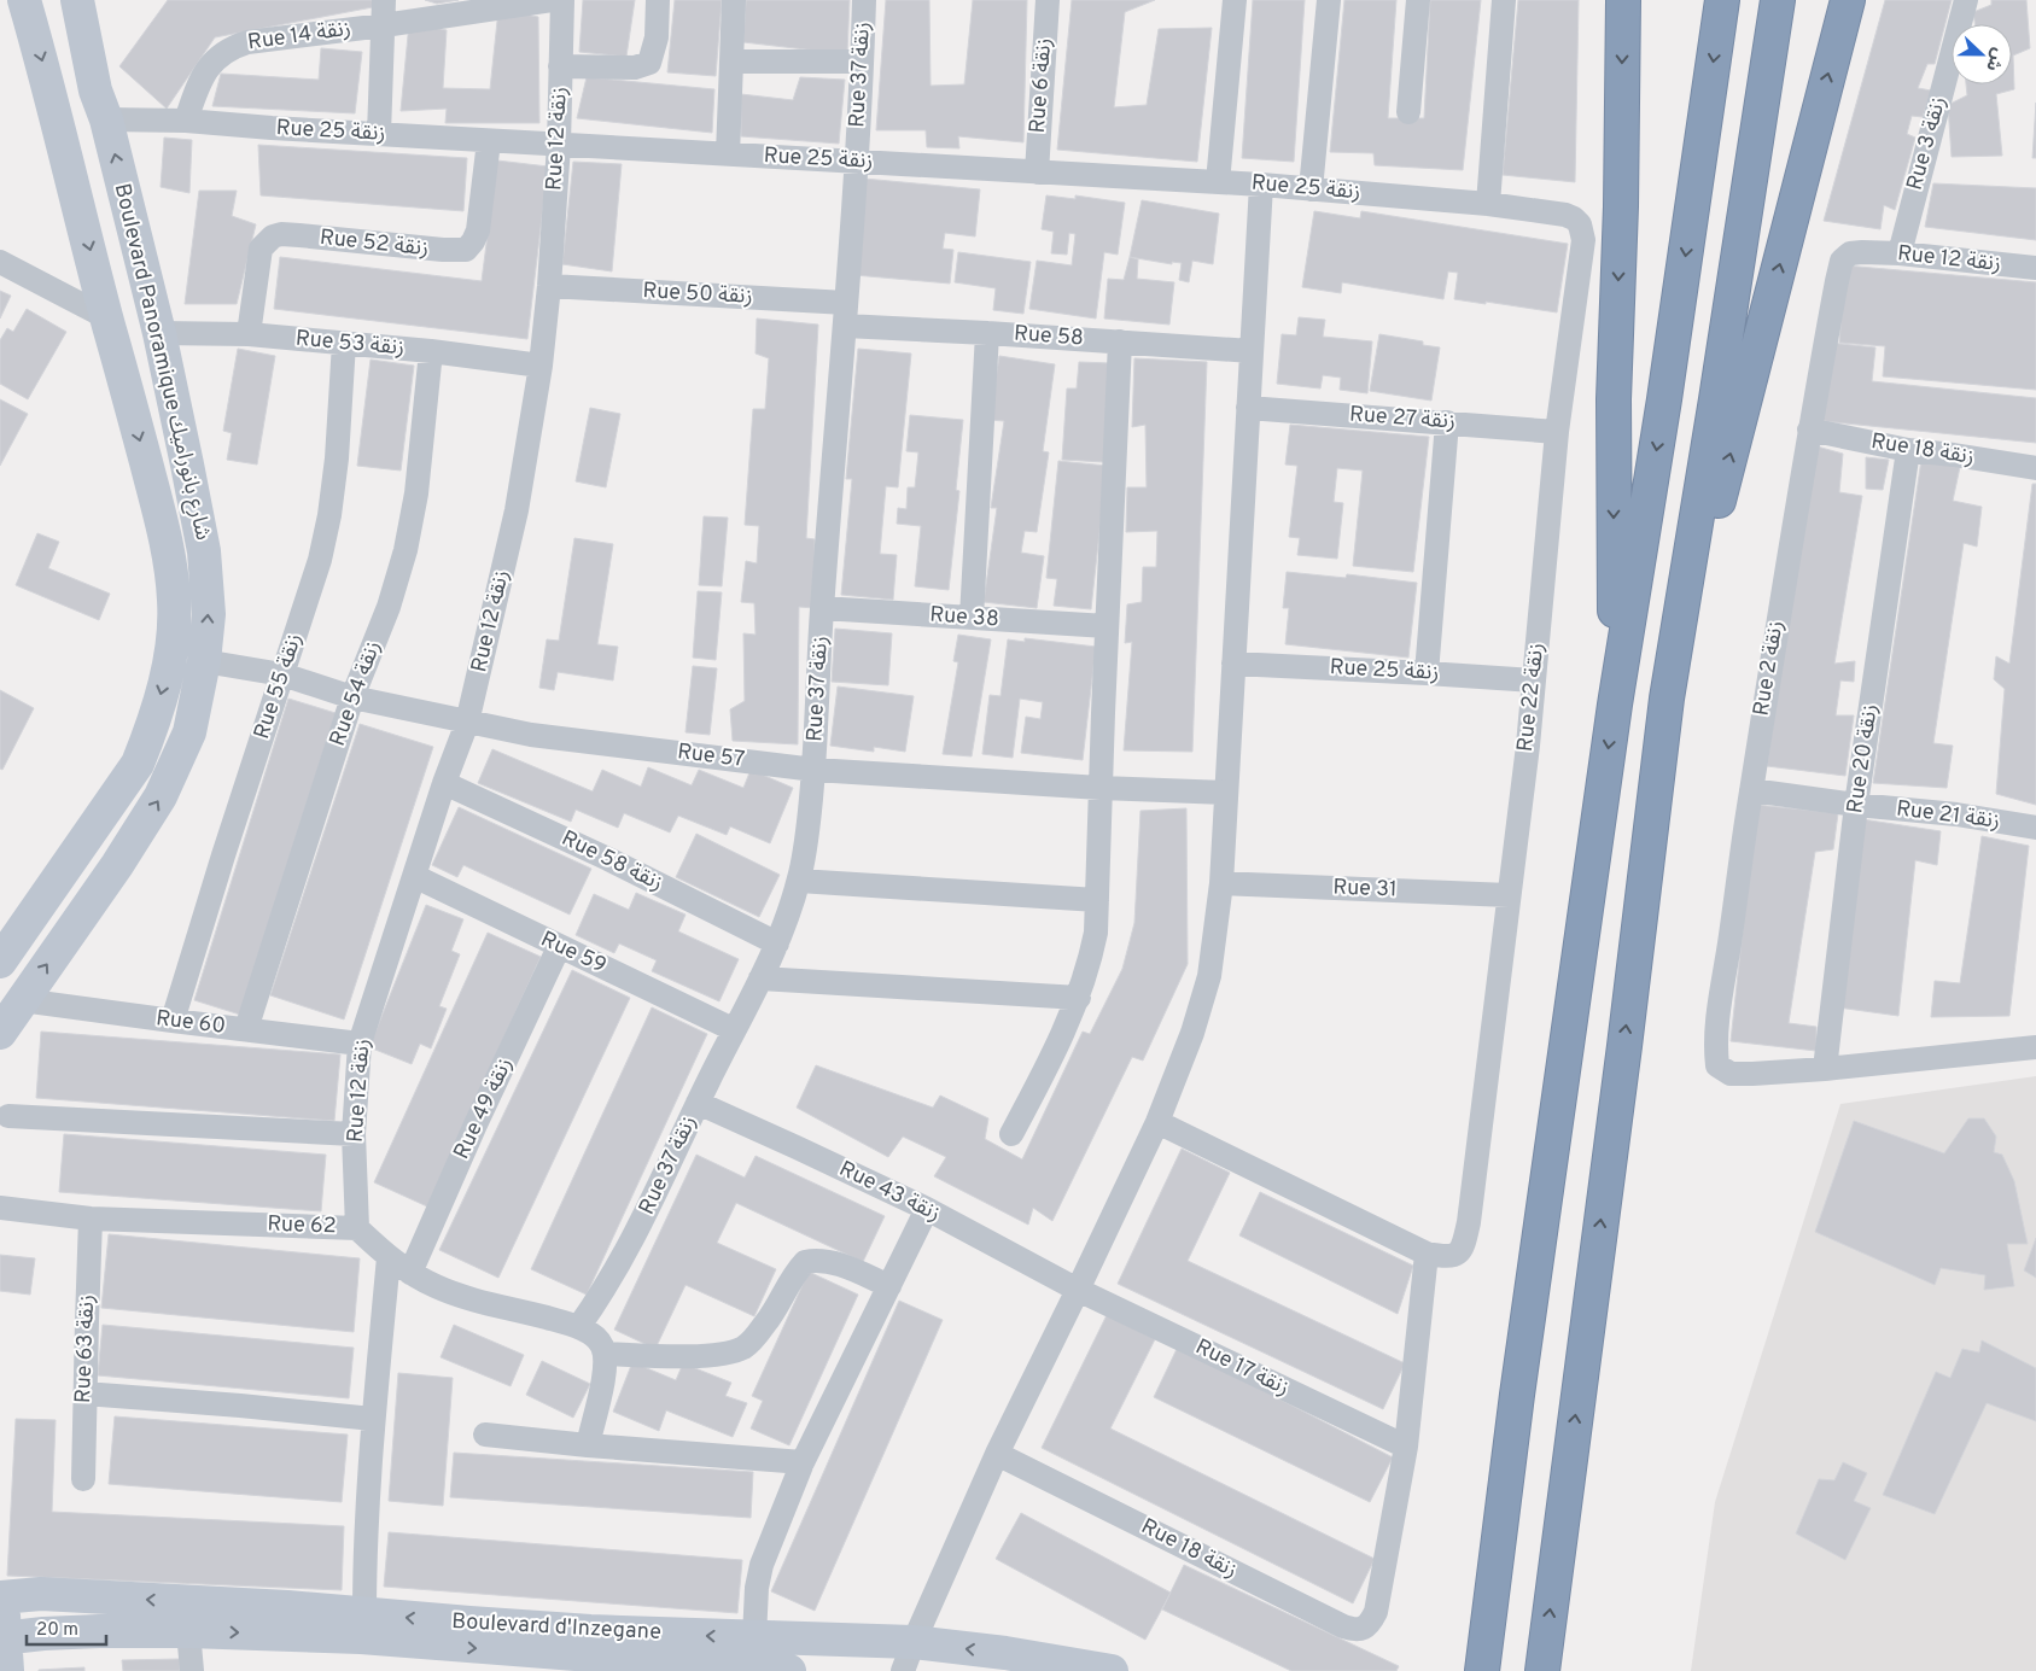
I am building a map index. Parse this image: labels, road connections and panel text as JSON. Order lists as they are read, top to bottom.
{
  "streets": {
    "main road": ["Boulevard Panoramique شارع بانوراميك", "Boulevard d'Inzegane"],
    "street": [
      "Rue 14 زنقة",
      "Rue 37 زنقة",
      "Rue 6 زنقة",
      "Rue 25 زنقة",
      "Rue 12 زنقة",
      "Rue 3 زنقة",
      "Rue 52 زنقة",
      "Rue 50 زنقة",
      "Rue 58",
      "Rue 53 زنقة",
      "Rue 27 زنقة",
      "Rue 18 زنقة",
      "Rue 38",
      "Rue 2 زنقة",
      "Rue 55 زنقة",
      "Rue 54 زنقة",
      "Rue 22 زنقة",
      "Rue 57",
      "Rue 20 زنقة",
      "Rue 21 زنقة",
      "Rue 58 زنقة",
      "Rue 31",
      "Rue 59",
      "Rue 60",
      "Rue 49 زنقة",
      "Rue 43 زنقة",
      "Rue 62",
      "Rue 63 زنقة",
      "Rue 17 زنقة"
    ]
  },
  "crossings": [
    ["Rue 14 زنقة", "Rue 25 زنقة"],
    ["Rue 37 زنقة", "Rue 25 زنقة"],
    ["Rue 37 زنقة", "Rue 50 زنقة"],
    ["Rue 37 زنقة", "Rue 58"],
    ["Rue 37 زنقة", "Rue 38"],
    ["Rue 37 زنقة", "Rue 57"],
    ["Rue 37 زنقة", "Rue 58 زنقة"],
    ["Rue 37 زنقة", "Rue 59"],
    ["Rue 37 زنقة", "Rue 43 زنقة"],
    ["Rue 37 زنقة", "Rue 62"],
    ["Rue 6 زنقة", "Rue 25 زنقة"],
    ["Rue 25 زنقة", "Rue 12 زنقة"],
    ["Rue 25 زنقة", "Rue 52 زنقة"],
    ["Rue 25 زنقة", "Boulevard Panoramique شارع بانوراميك"],
    ["Rue 25 زنقة", "Rue 22 زنقة"],
    ["Rue 12 زنقة", "Rue 3 زنقة"],
    ["Rue 12 زنقة", "Rue 50 زنقة"],
    ["Rue 12 زنقة", "Rue 53 زنقة"],
    ["Rue 12 زنقة", "Rue 2 زنقة"],
    ["Rue 12 زنقة", "Rue 57"],
    ["Rue 12 زنقة", "Rue 58 زنقة"],
    ["Rue 12 زنقة", "Rue 59"],
    ["Rue 12 زنقة", "Rue 60"],
    ["Rue 12 زنقة", "Rue 62"],
    ["Rue 52 زنقة", "Rue 53 زنقة"],
    ["Rue 50 زنقة", "Rue 58"],
    ["Rue 53 زنقة", "Boulevard Panoramique شارع بانوراميك"],
    ["Rue 53 زنقة", "Rue 55 زنقة"],
    ["Rue 53 زنقة", "Rue 54 زنقة"],
    ["Boulevard Panoramique شارع بانوراميك", "Rue 57"],
    ["Boulevard Panoramique شارع بانوراميك", "Rue 60"],
    ["Rue 27 زنقة", "Rue 22 زنقة"],
    ["Rue 18 زنقة", "Rue 2 زنقة"],
    ["Rue 18 زنقة", "Rue 20 زنقة"],
    ["Rue 18 زنقة", "Rue 17 زنقة"],
    ["Rue 2 زنقة", "Rue 20 زنقة"],
    ["Rue 2 زنقة", "Rue 21 زنقة"],
    ["Rue 55 زنقة", "Rue 57"],
    ["Rue 55 زنقة", "Rue 60"],
    ["Rue 54 زنقة", "Rue 57"],
    ["Rue 54 زنقة", "Rue 60"],
    ["Rue 22 زنقة", "Rue 31"],
    ["Rue 20 زنقة", "Rue 21 زنقة"],
    ["Rue 59", "Rue 49 زنقة"],
    ["Rue 49 زنقة", "Rue 62"],
    ["Rue 43 زنقة", "Rue 17 زنقة"],
    ["Rue 62", "Rue 63 زنقة"]
  ],
  "scale_bar": "20 m",
  "north": "right"
}
